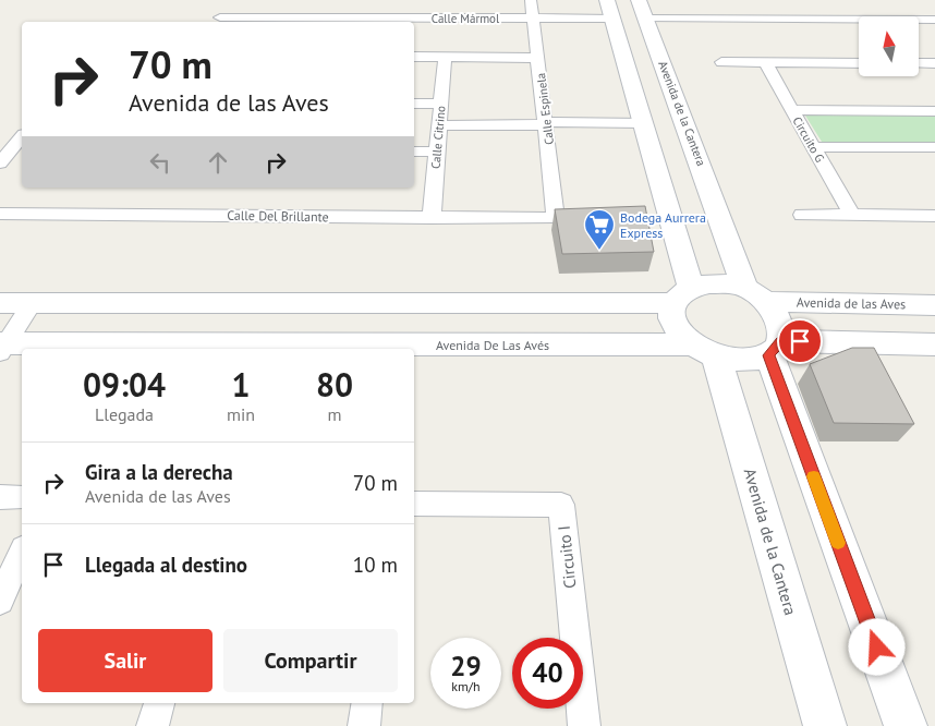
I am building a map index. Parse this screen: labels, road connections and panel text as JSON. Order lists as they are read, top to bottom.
{
  "streets": {
    "street": [
      "Calle Mármol",
      "Calle Espinela",
      "Avenida de la Cantera",
      "Calle Citrino",
      "Circuito G",
      "Calle Del Brillante",
      "Avenida de las Aves",
      "Avenida De Las Avés",
      "Circuito I"
    ]
  },
  "crossings": [
    ["Calle Mármol", "Calle Espinela"],
    ["Calle Espinela", "Calle Del Brillante"],
    ["Avenida de la Cantera", "Avenida de las Aves"],
    ["Avenida de la Cantera", "Avenida De Las Avés"],
    ["Calle Citrino", "Calle Del Brillante"],
    ["Avenida de las Aves", "Avenida De Las Avés"]
  ],
  "places": {
    "supermarket": ["Bodega Aurrera Express"]
  },
  "north": "top",
  "page": {
    "turn": ["70 m", "Avenida de las Aves"],
    "eta": [
      "09:04",
      "Llegada",
      "1",
      "min",
      "80",
      "m"
    ],
    "list": [
      {
        "name": "Gira a la derecha",
        "note": "Avenida de las Aves",
        "value": "70 m"
      },
      {
        "name": "Llegada al destino",
        "value": "10 m"
      }
    ],
    "buttons": ["Salir", "Compartir"],
    "speed": "29 km/h",
    "limit": "40"
  }
}
